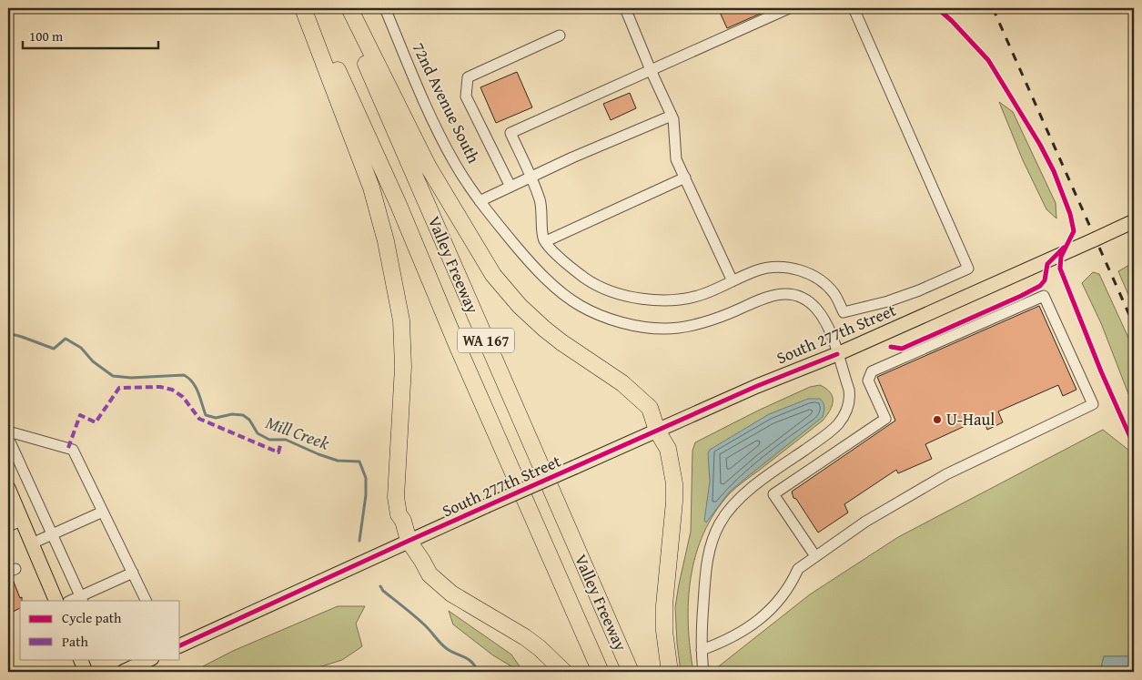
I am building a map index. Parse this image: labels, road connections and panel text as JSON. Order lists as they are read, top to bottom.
{
  "streets": {
    "highway": ["Valley Freeway", "WA 167"],
    "main road": ["South 277th Street"],
    "street": ["72nd Avenue South"]
  },
  "crossings": [
    ["72nd Avenue South", "South 277th Street"]
  ],
  "water": ["Mill Creek"],
  "places": ["U-Haul"],
  "legend": ["Cycle path", "Path"],
  "scale_bar": "100 m"
}
